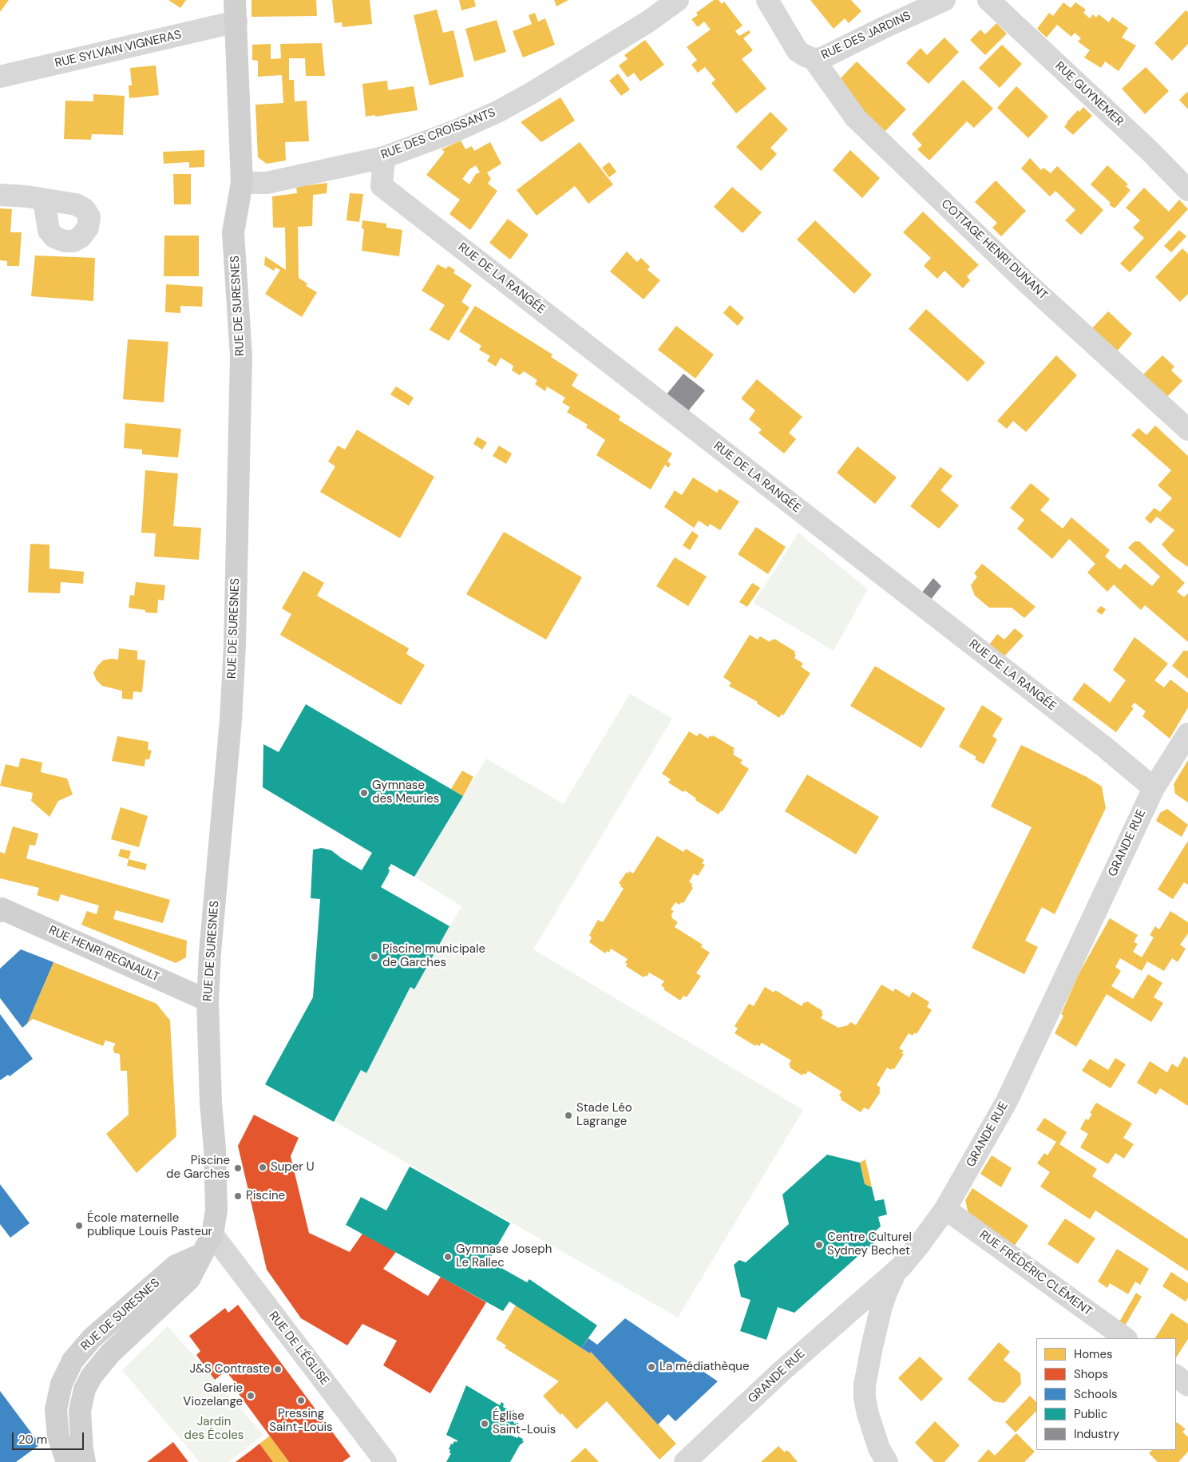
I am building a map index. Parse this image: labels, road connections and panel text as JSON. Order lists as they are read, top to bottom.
{
  "streets": {
    "street": [
      "RUE DES JARDINS",
      "RUE SYLVAIN VIGNERAS",
      "RUE GUYNEMER",
      "RUE DES CROISSANTS",
      "COTTAGE HENRI DUNANT",
      "RUE DE LA RANGÉE",
      "RUE DE SURESNES",
      "GRANDE RUE",
      "RUE HENRI REGNAULT",
      "RUE FRÉDÉRIC CLÉMENT",
      "RUE DE L'ÉGLISE"
    ]
  },
  "crossings": [
    ["RUE DES JARDINS", "COTTAGE HENRI DUNANT"],
    ["RUE SYLVAIN VIGNERAS", "RUE DE SURESNES"],
    ["RUE DES CROISSANTS", "RUE DE LA RANGÉE"],
    ["RUE DES CROISSANTS", "RUE DE SURESNES"],
    ["RUE DE LA RANGÉE", "GRANDE RUE"],
    ["RUE DE SURESNES", "RUE HENRI REGNAULT"],
    ["RUE DE SURESNES", "RUE DE L'ÉGLISE"],
    ["GRANDE RUE", "RUE FRÉDÉRIC CLÉMENT"]
  ],
  "parks": ["Jardin des Écoles"],
  "places": [
    "Gymnase des Meuries",
    "Piscine municipale de Garches",
    "Stade Léo Lagrange",
    "Super U",
    "Piscine de Garches",
    "Piscine",
    "École maternelle publique Louis Pasteur",
    "Centre Culturel Sydney Bechet",
    "Gymnase Joseph Le Rallec",
    "La médiathèque",
    "J&S Contraste",
    "Galerie Viozelange",
    "Pressing Saint-Louis",
    "Église Saint-Louis"
  ],
  "legend": [
    "Homes",
    "Shops",
    "Schools",
    "Public",
    "Industry"
  ],
  "scale_bar": "20 m"
}
